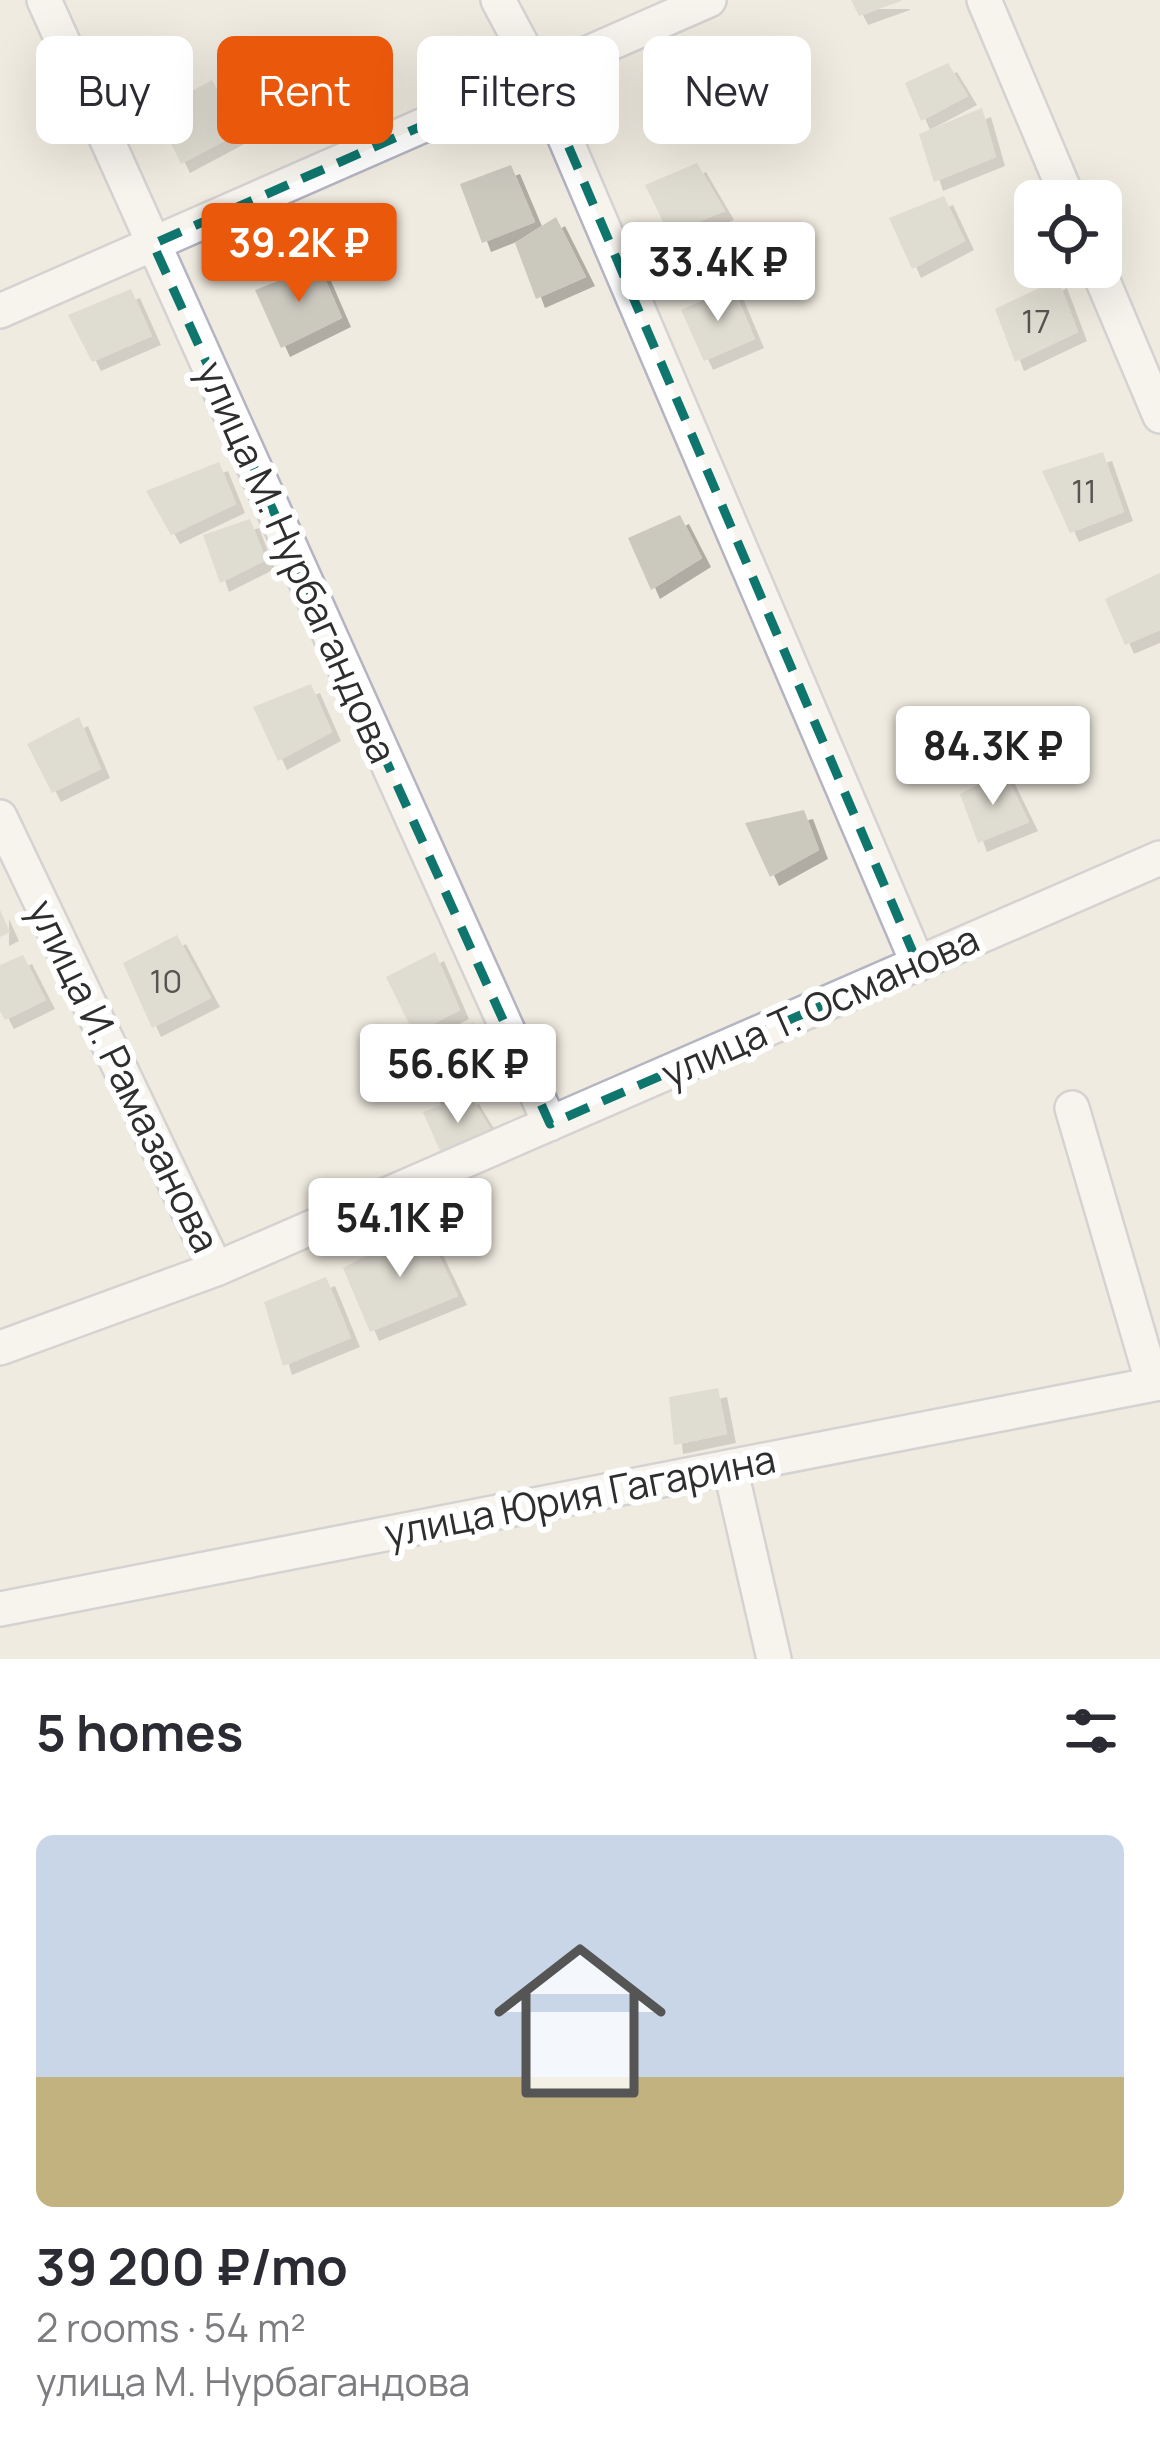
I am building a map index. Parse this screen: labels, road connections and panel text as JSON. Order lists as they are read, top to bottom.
{
  "streets": {
    "street": [
      "улица М. Нурбагандова",
      "улица Т. Османова",
      "улица И. Рамазанова",
      "улица Юрия Гагарина"
    ]
  },
  "crossings": [
    ["улица М. Нурбагандова", "улица Т. Османова"],
    ["улица Т. Османова", "улица И. Рамазанова"]
  ],
  "house_numbers": ["17", "11", "10"],
  "page": {
    "chip": [
      "Buy",
      "Rent",
      "Filters",
      "New"
    ],
    "price": [
      "39.2K ₽",
      "33.4K ₽",
      "84.3K ₽",
      "56.6K ₽",
      "54.1K ₽"
    ],
    "heading": "5 homes",
    "list": [
      {
        "name": "39 200 ₽/mo",
        "note": "2 rooms · 54 m² · улица М. Нурбагандова"
      }
    ]
  }
}
